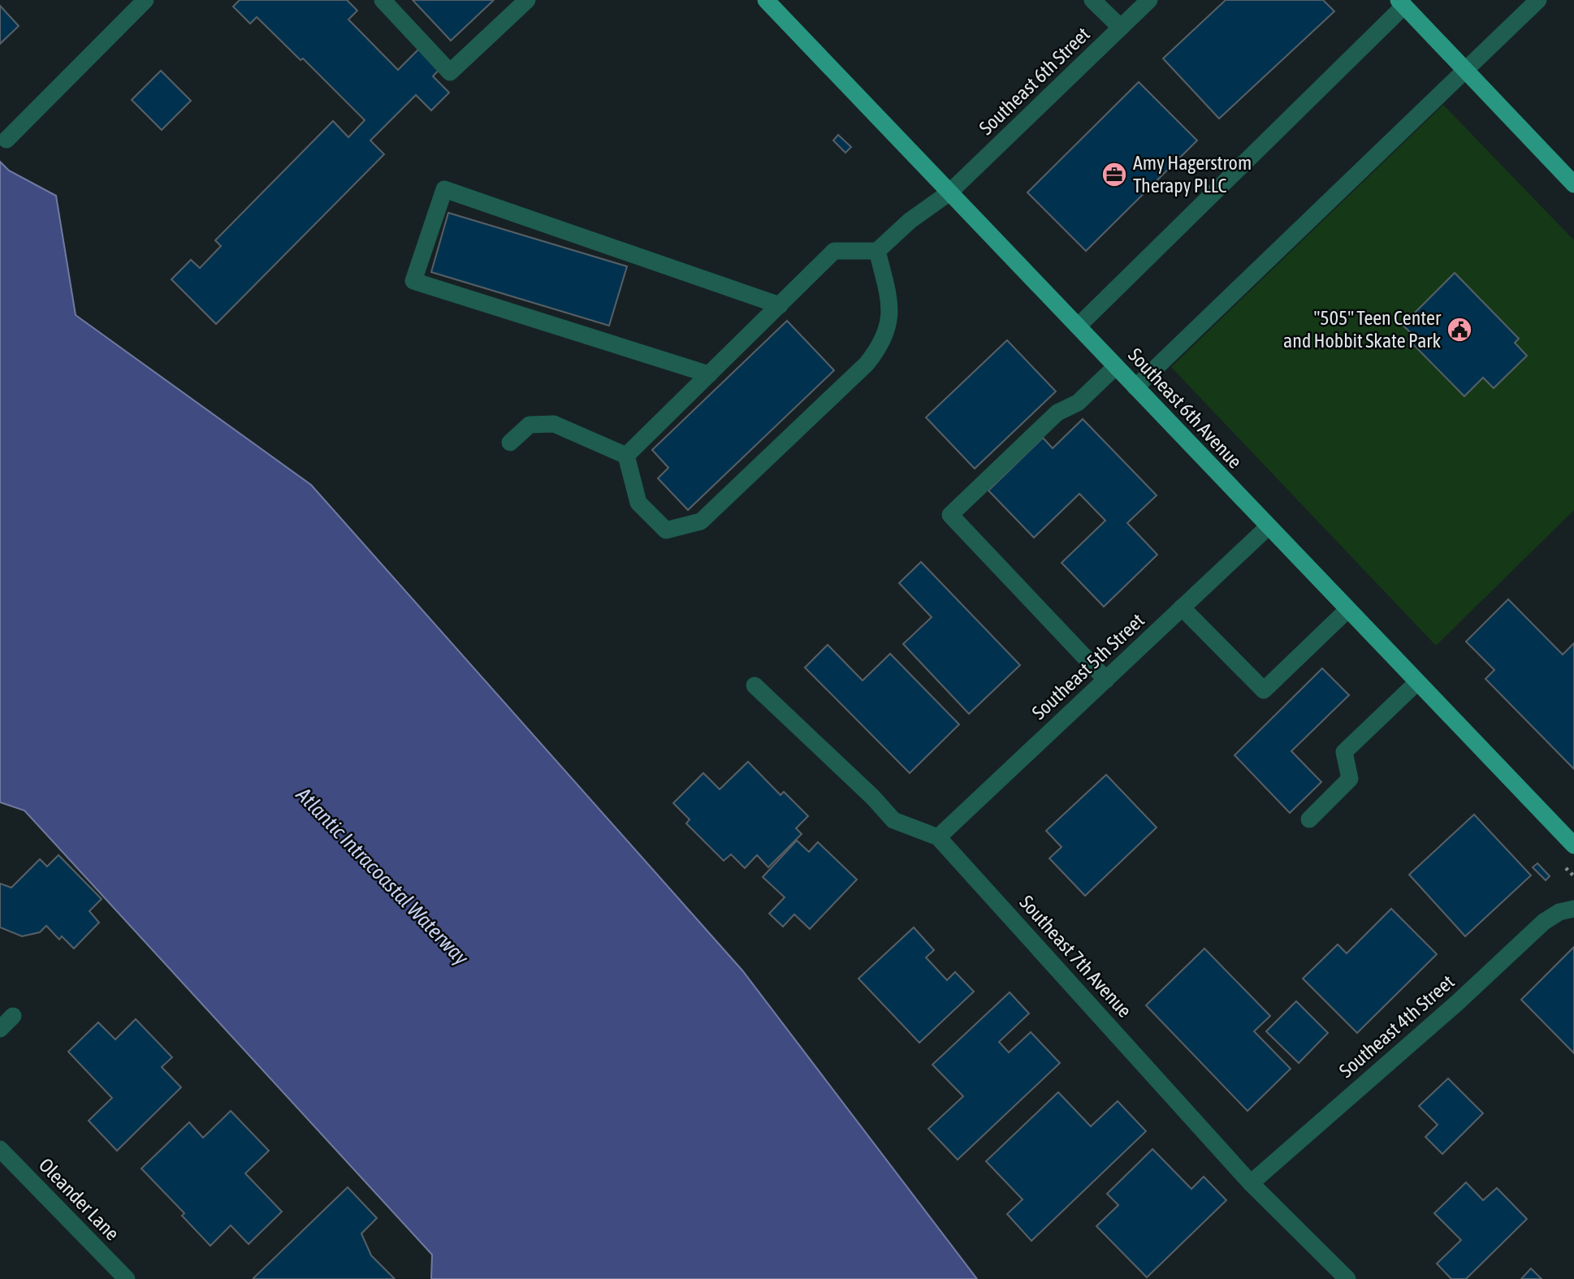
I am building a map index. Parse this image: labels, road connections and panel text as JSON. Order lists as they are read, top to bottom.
{
  "streets": {
    "main road": ["Southeast 6th Avenue"],
    "street": [
      "Southeast 6th Street",
      "Southeast 5th Street",
      "Southeast 7th Avenue",
      "Southeast 4th Street",
      "Oleander Lane"
    ]
  },
  "crossings": [
    ["Southeast 6th Street", "Southeast 6th Avenue"],
    ["Southeast 6th Avenue", "Southeast 5th Street"],
    ["Southeast 5th Street", "Southeast 7th Avenue"],
    ["Southeast 7th Avenue", "Southeast 4th Street"]
  ],
  "water": ["Atlantic Intracoastal Waterway"],
  "places": {
    "office": ["Amy Hagerstrom Therapy PLLC"],
    "public building": ["\"505\" Teen Center and Hobbit Skate Park"]
  }
}
